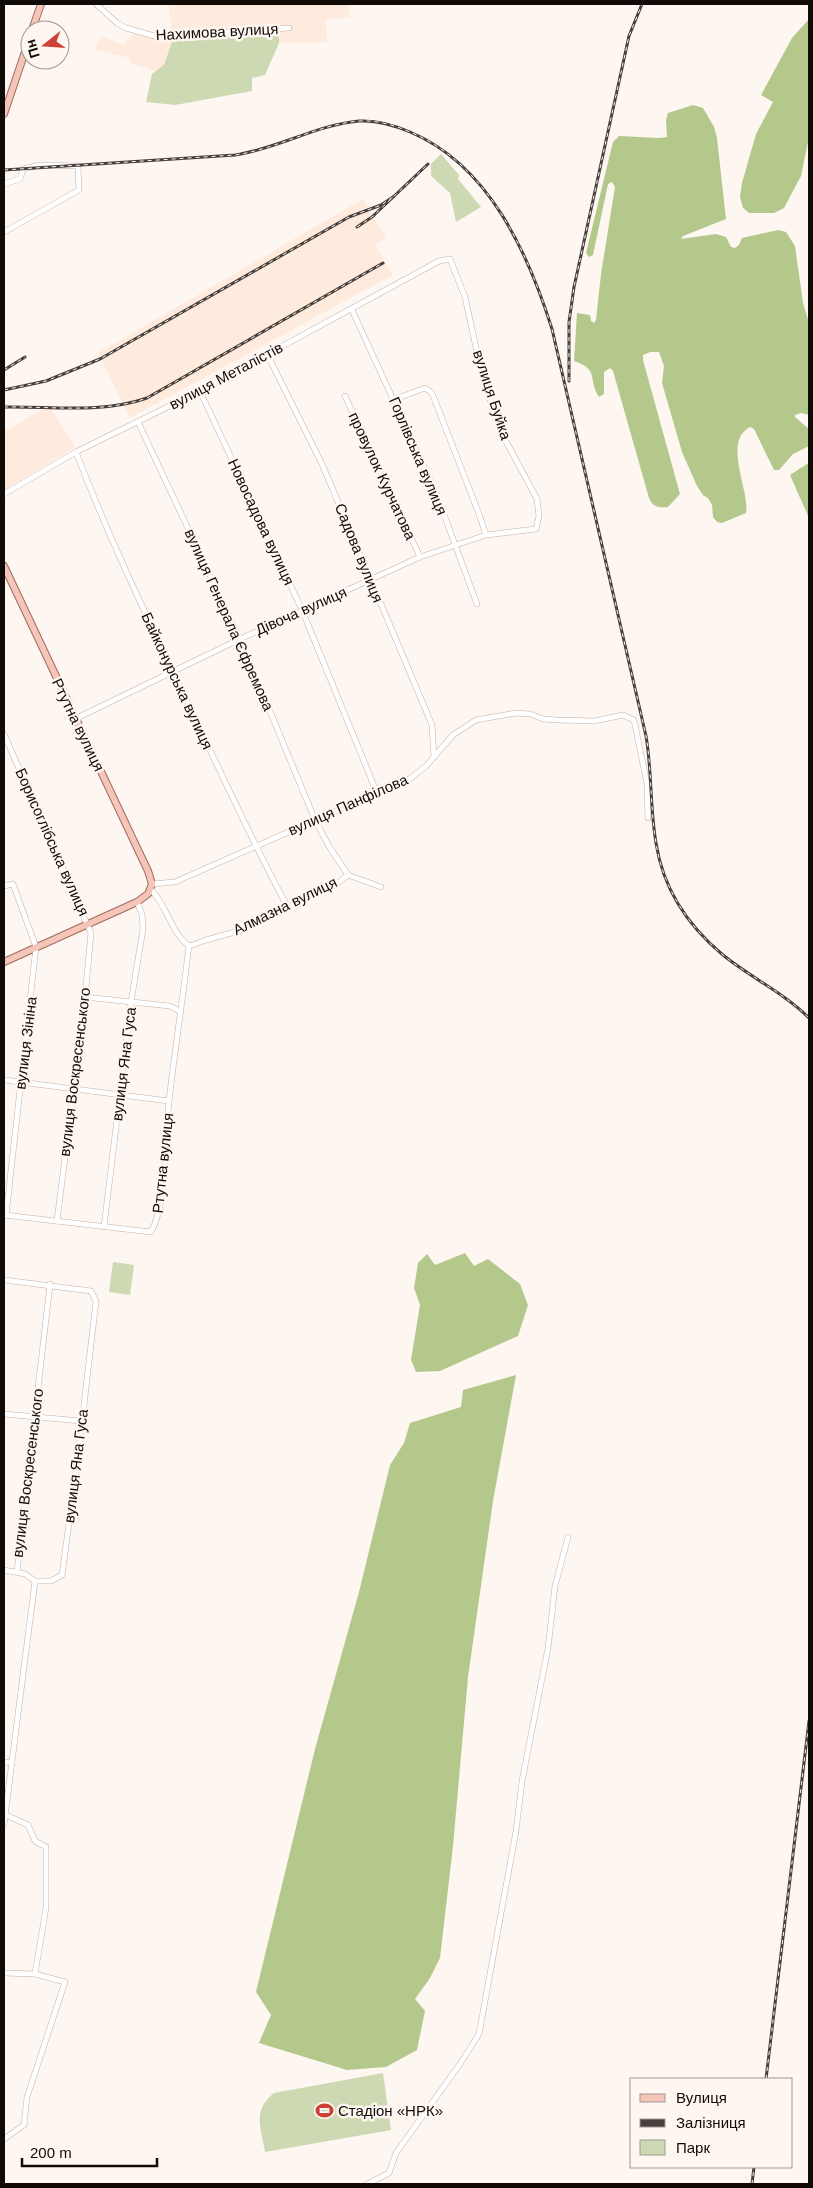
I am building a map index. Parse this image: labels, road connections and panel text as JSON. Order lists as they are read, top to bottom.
{
  "streets": {
    "main road": ["Ртутна вулиця"],
    "street": [
      "Нахимова вулиця",
      "вулиця Металістів",
      "вулиця Буйка",
      "Горлівська вулиця",
      "провулок Курчатова",
      "Новосадова вулиця",
      "Садова вулиця",
      "Дівоча вулиця",
      "вулиця Генерала Єфремова",
      "Байконурська вулиця",
      "вулиця Панфілова",
      "Борисоглібська вулиця",
      "Алмазна вулиця",
      "вулиця Зініна",
      "вулиця Яна Гуса",
      "вулиця Воскресенського"
    ]
  },
  "crossings": [
    ["вулиця Металістів", "вулиця Буйка"],
    ["вулиця Металістів", "Горлівська вулиця"],
    ["вулиця Металістів", "Новосадова вулиця"],
    ["вулиця Металістів", "Садова вулиця"],
    ["вулиця Металістів", "вулиця Генерала Єфремова"],
    ["вулиця Металістів", "Байконурська вулиця"],
    ["вулиця Буйка", "Дівоча вулиця"],
    ["Горлівська вулиця", "Дівоча вулиця"],
    ["провулок Курчатова", "Дівоча вулиця"],
    ["Новосадова вулиця", "Дівоча вулиця"],
    ["Новосадова вулиця", "вулиця Панфілова"],
    ["Садова вулиця", "Дівоча вулиця"],
    ["Садова вулиця", "вулиця Панфілова"],
    ["Дівоча вулиця", "вулиця Генерала Єфремова"],
    ["Дівоча вулиця", "Байконурська вулиця"],
    ["Дівоча вулиця", "Ртутна вулиця"],
    ["вулиця Генерала Єфремова", "вулиця Панфілова"],
    ["вулиця Генерала Єфремова", "Алмазна вулиця"],
    ["Байконурська вулиця", "вулиця Панфілова"],
    ["Байконурська вулиця", "Алмазна вулиця"],
    ["Ртутна вулиця", "вулиця Панфілова"],
    ["Ртутна вулиця", "Алмазна вулиця"],
    ["Ртутна вулиця", "вулиця Зініна"],
    ["Ртутна вулиця", "вулиця Яна Гуса"],
    ["Ртутна вулиця", "вулиця Воскресенського"],
    ["вулиця Панфілова", "Алмазна вулиця"],
    ["Борисоглібська вулиця", "вулиця Воскресенського"],
    ["вулиця Яна Гуса", "вулиця Воскресенського"]
  ],
  "places": {
    "sports": ["Стадіон «НРК»"]
  },
  "legend": ["Вулиця", "Залізниця", "Парк"],
  "scale_bar": "200 m",
  "north": "left"
}
